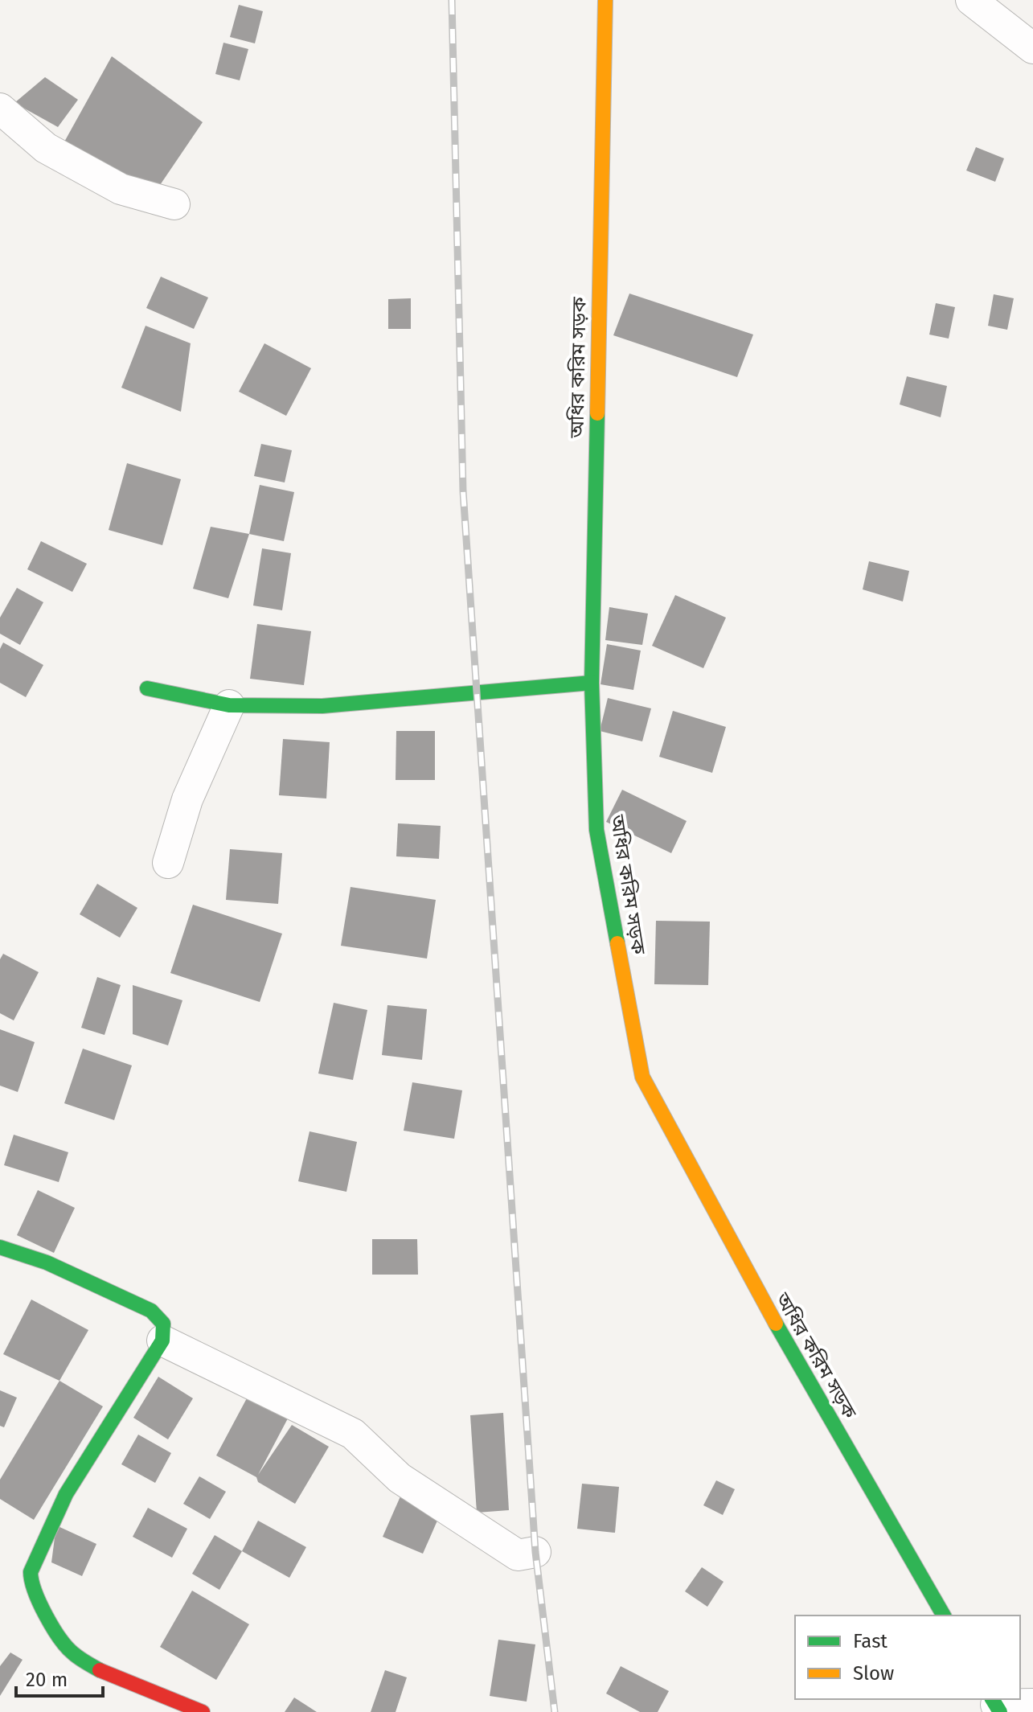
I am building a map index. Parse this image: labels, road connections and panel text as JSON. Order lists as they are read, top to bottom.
{
  "streets": {
    "main road": ["অধির করিম সড়ক"]
  },
  "legend": ["Fast", "Slow"],
  "scale_bar": "20 m"
}
